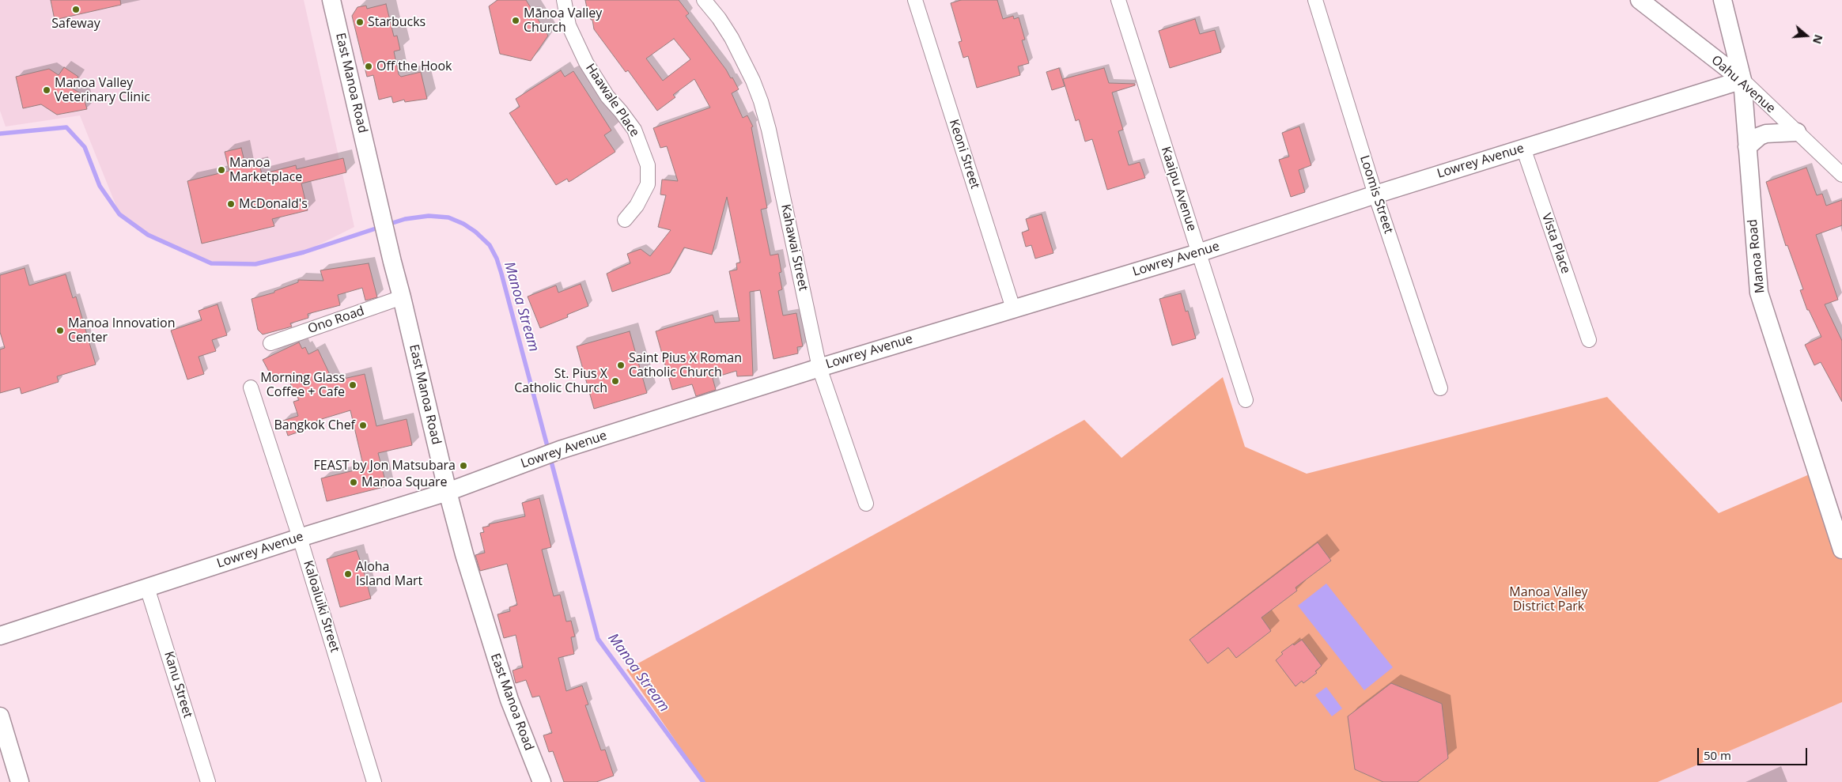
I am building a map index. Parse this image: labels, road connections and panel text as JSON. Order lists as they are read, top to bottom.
{
  "streets": {
    "street": [
      "East Manoa Road",
      "Oahu Avenue",
      "Haawale Place",
      "Keoni Street",
      "Lowrey Avenue",
      "Kaaipu Avenue",
      "Loomis Street",
      "Vista Place",
      "Kahawai Street",
      "Manoa Road",
      "Ono Road",
      "Kaloaluiki Street",
      "Kanu Street"
    ]
  },
  "crossings": [
    ["East Manoa Road", "Lowrey Avenue"],
    ["East Manoa Road", "Ono Road"],
    ["Oahu Avenue", "Lowrey Avenue"],
    ["Oahu Avenue", "Manoa Road"],
    ["Keoni Street", "Lowrey Avenue"],
    ["Lowrey Avenue", "Kaaipu Avenue"],
    ["Lowrey Avenue", "Loomis Street"],
    ["Lowrey Avenue", "Vista Place"],
    ["Lowrey Avenue", "Kahawai Street"],
    ["Lowrey Avenue", "Manoa Road"],
    ["Lowrey Avenue", "Kaloaluiki Street"],
    ["Lowrey Avenue", "Kanu Street"]
  ],
  "water": ["Manoa Stream"],
  "parks": ["Manoa Valley District Park"],
  "places": [
    "Safeway",
    "Mānoa Valley Church",
    "Starbucks",
    "Off the Hook",
    "Manoa Valley Veterinary Clinic",
    "Manoa Marketplace",
    "McDonald's",
    "Manoa Innovation Center",
    "Saint Pius X Roman Catholic Church",
    "St. Pius X Catholic Church",
    "Morning Glass Coffee + Cafe",
    "Bangkok Chef",
    "FEAST by Jon Matsubara",
    "Manoa Square",
    "Aloha Island Mart"
  ],
  "scale_bar": "50 m",
  "north": "right"
}
